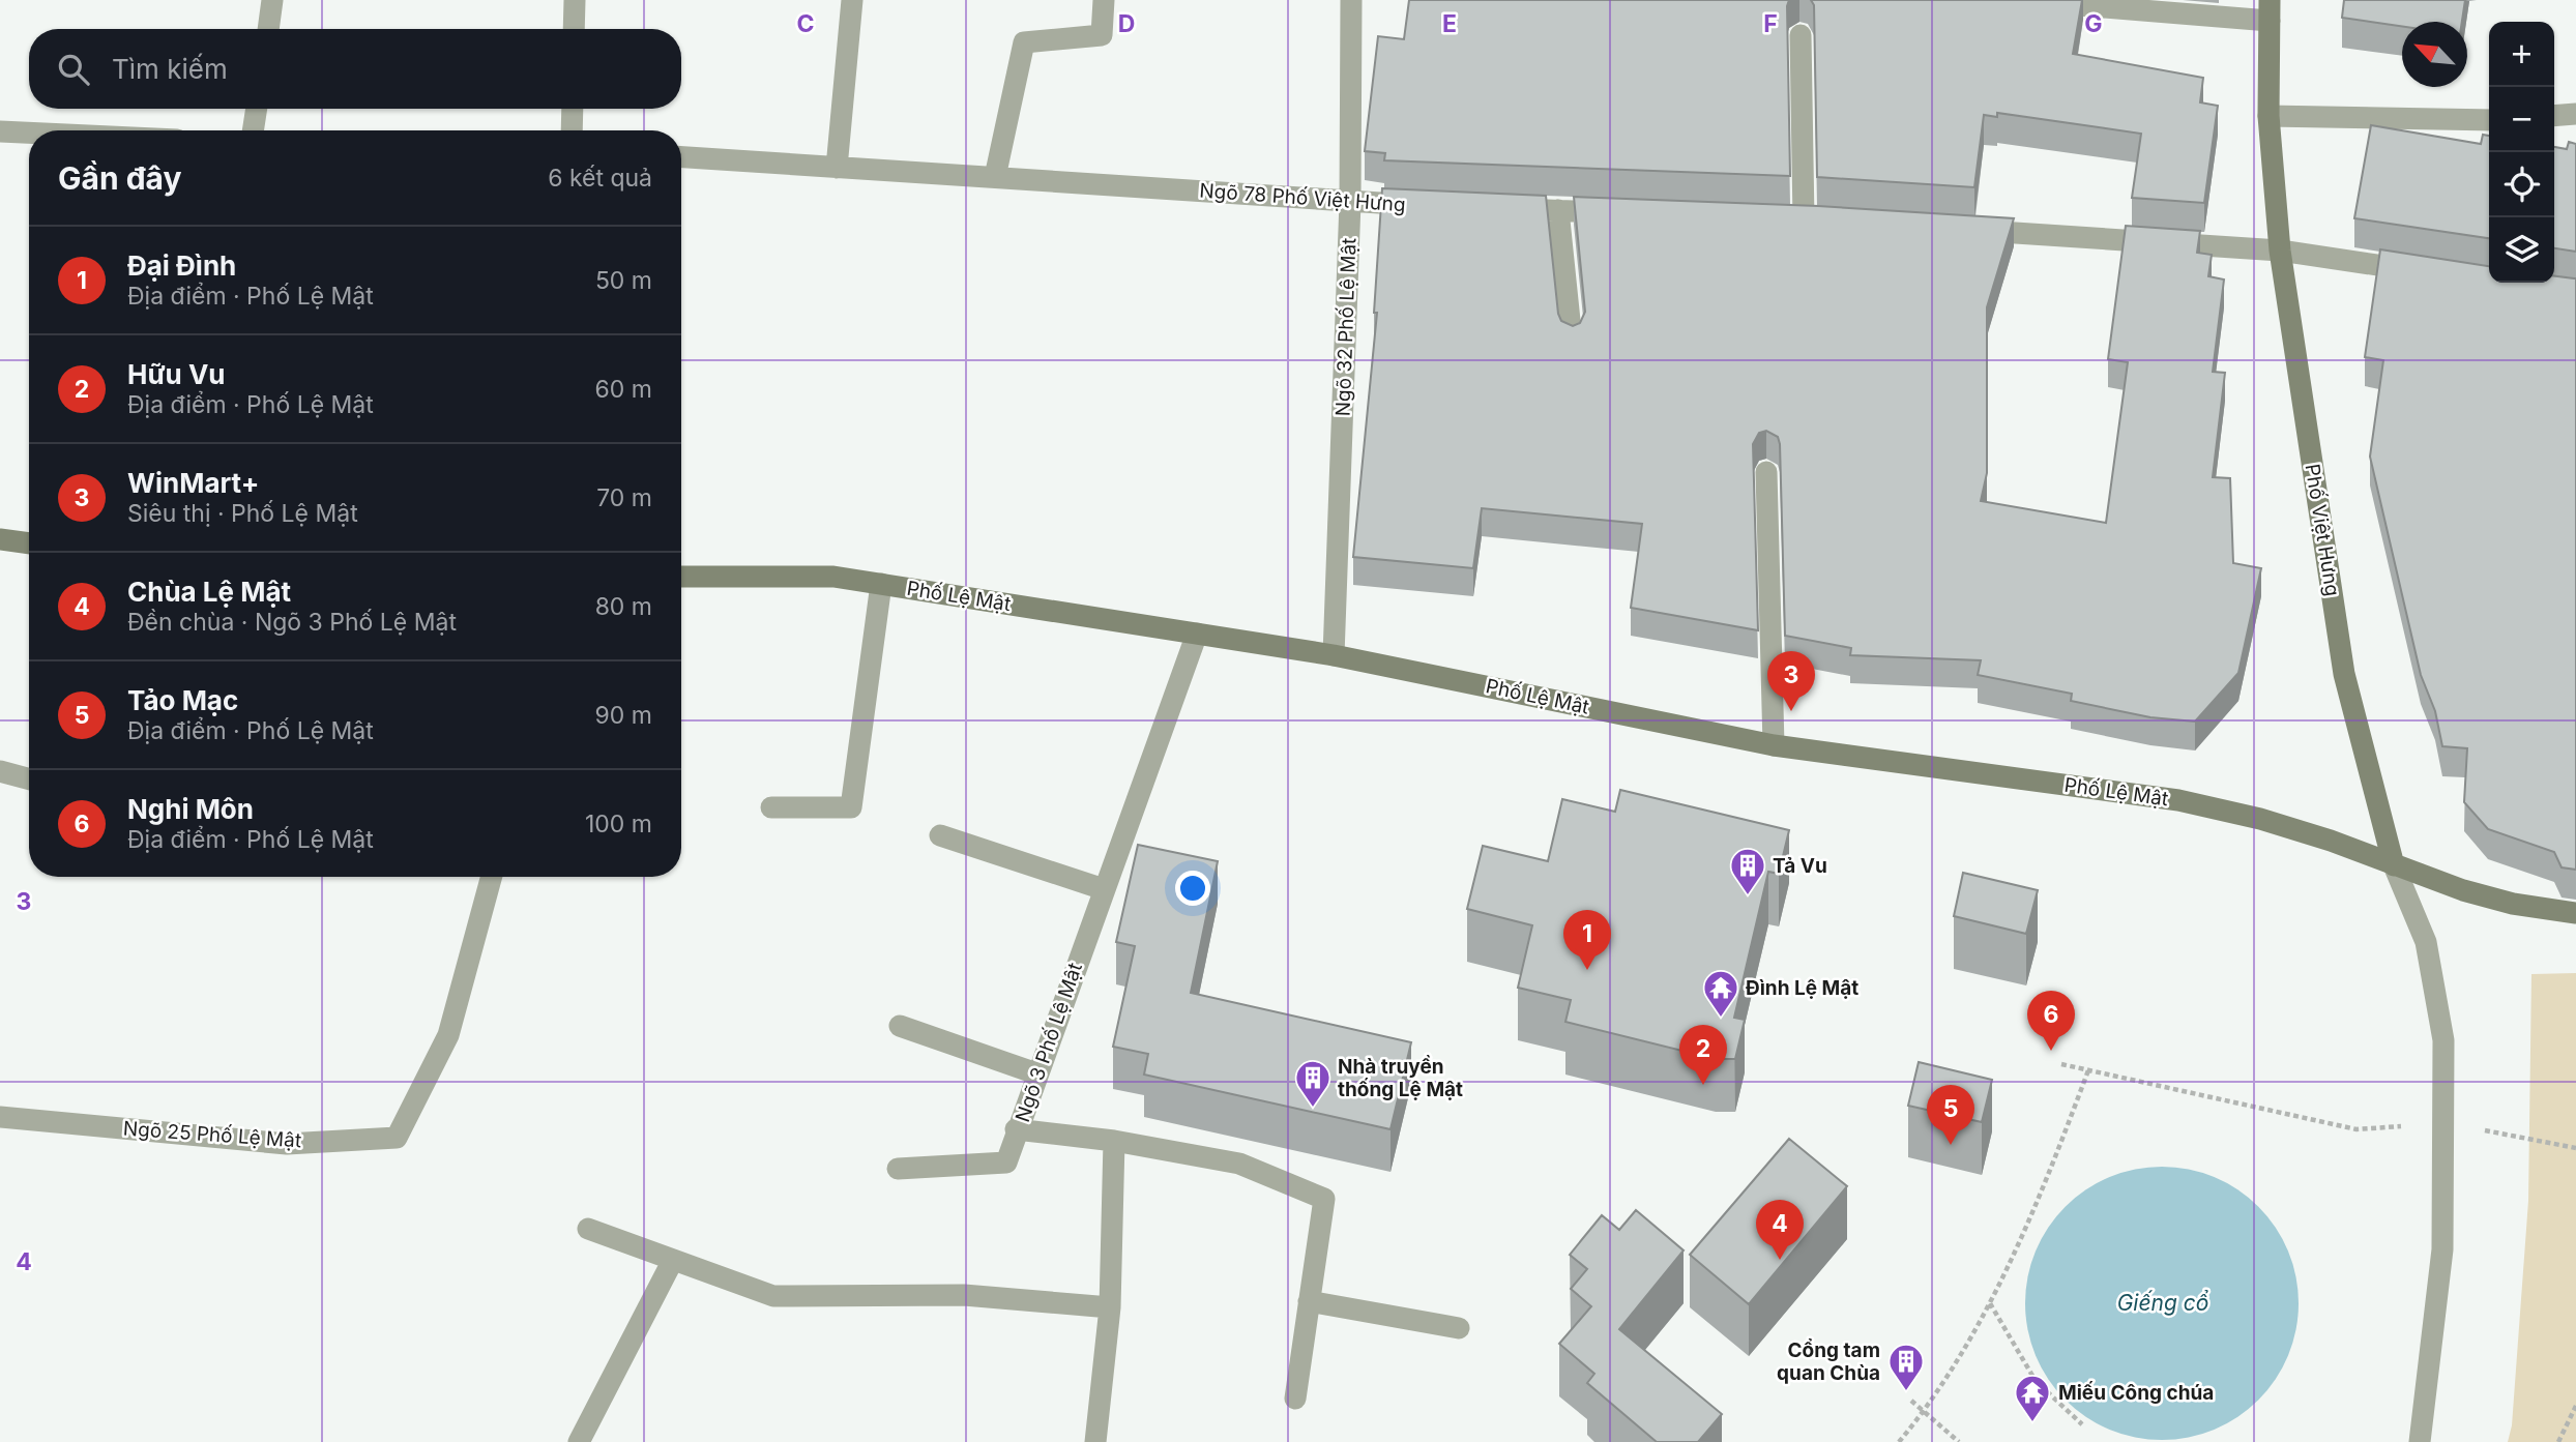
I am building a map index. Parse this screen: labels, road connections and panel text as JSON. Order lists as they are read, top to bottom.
{
  "streets": {
    "street": [
      "Ngõ 78 Phố Việt Hưng",
      "Ngõ 32 Phố Lệ Mật",
      "Phố Việt Hưng",
      "Phố Lệ Mật",
      "Ngõ 3 Phố Lệ Mật",
      "Ngõ 25 Phố Lệ Mật"
    ]
  },
  "crossings": [
    ["Ngõ 78 Phố Việt Hưng", "Ngõ 32 Phố Lệ Mật"],
    ["Ngõ 32 Phố Lệ Mật", "Phố Lệ Mật"],
    ["Phố Việt Hưng", "Phố Lệ Mật"],
    ["Phố Lệ Mật", "Ngõ 3 Phố Lệ Mật"]
  ],
  "water": ["Giếng cổ"],
  "places": {
    "building": ["Tả Vu", "Nhà truyền thống Lệ Mật", "Cổng tam quan Chùa"],
    "temple": ["Đình Lệ Mật", "Miếu Công chúa"]
  },
  "north": "top left",
  "page": {
    "map_buttons": ["+", "−"],
    "search": "Tìm kiếm",
    "heading": ["Gần đây", "6 kết quả"],
    "list": [
      {
        "mark": "1",
        "name": "Đại Đình",
        "note": "Địa điểm · Phố Lệ Mật",
        "value": "50 m"
      },
      {
        "mark": "2",
        "name": "Hữu Vu",
        "note": "Địa điểm · Phố Lệ Mật",
        "value": "60 m"
      },
      {
        "mark": "3",
        "name": "WinMart+",
        "note": "Siêu thị · Phố Lệ Mật",
        "value": "70 m"
      },
      {
        "mark": "4",
        "name": "Chùa Lệ Mật",
        "note": "Đền chùa · Ngõ 3 Phố Lệ Mật",
        "value": "80 m"
      },
      {
        "mark": "5",
        "name": "Tảo Mạc",
        "note": "Địa điểm · Phố Lệ Mật",
        "value": "90 m"
      },
      {
        "mark": "6",
        "name": "Nghi Môn",
        "note": "Địa điểm · Phố Lệ Mật",
        "value": "100 m"
      }
    ],
    "pins": [
      "3",
      "1",
      "6",
      "2",
      "5",
      "4"
    ]
  },
  "grid": {
    "columns": [
      "C",
      "D",
      "E",
      "F",
      "G"
    ],
    "rows": ["3", "4"]
  }
}
